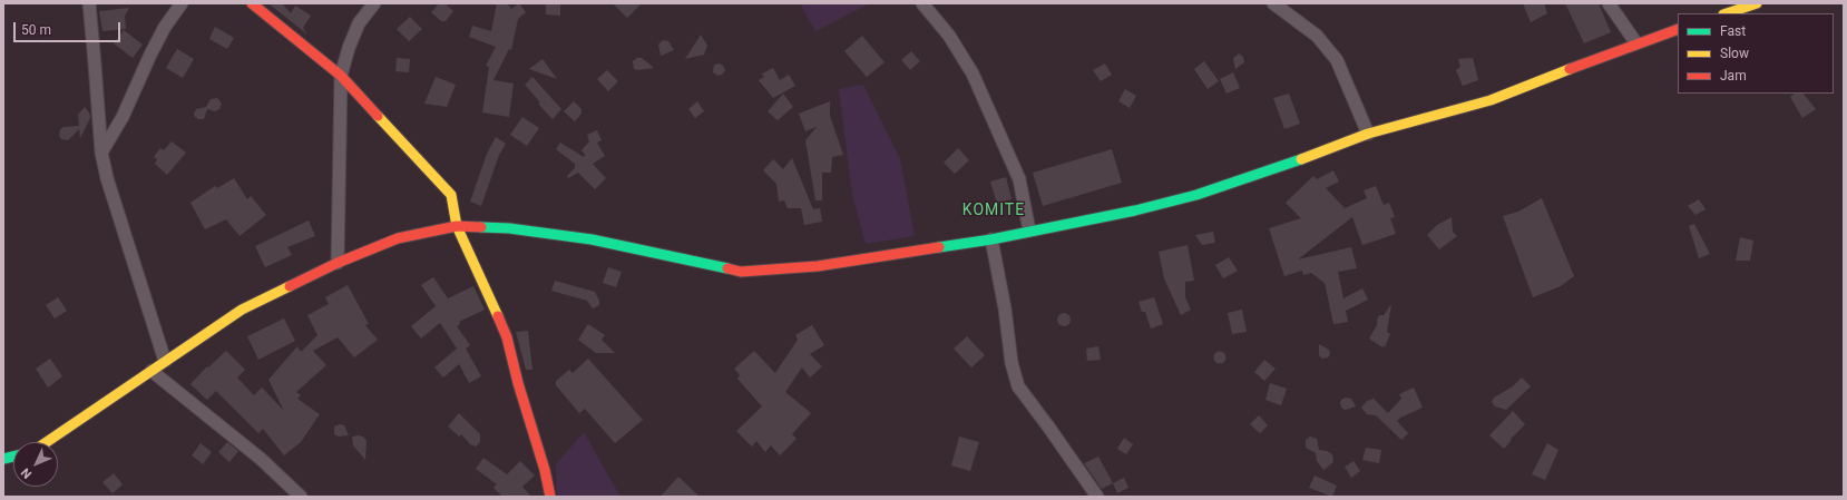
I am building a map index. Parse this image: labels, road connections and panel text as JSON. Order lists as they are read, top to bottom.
{
  "districts": ["KOMITE"],
  "legend": ["Fast", "Slow", "Jam"],
  "scale_bar": "50 m",
  "north": "bottom left"
}
